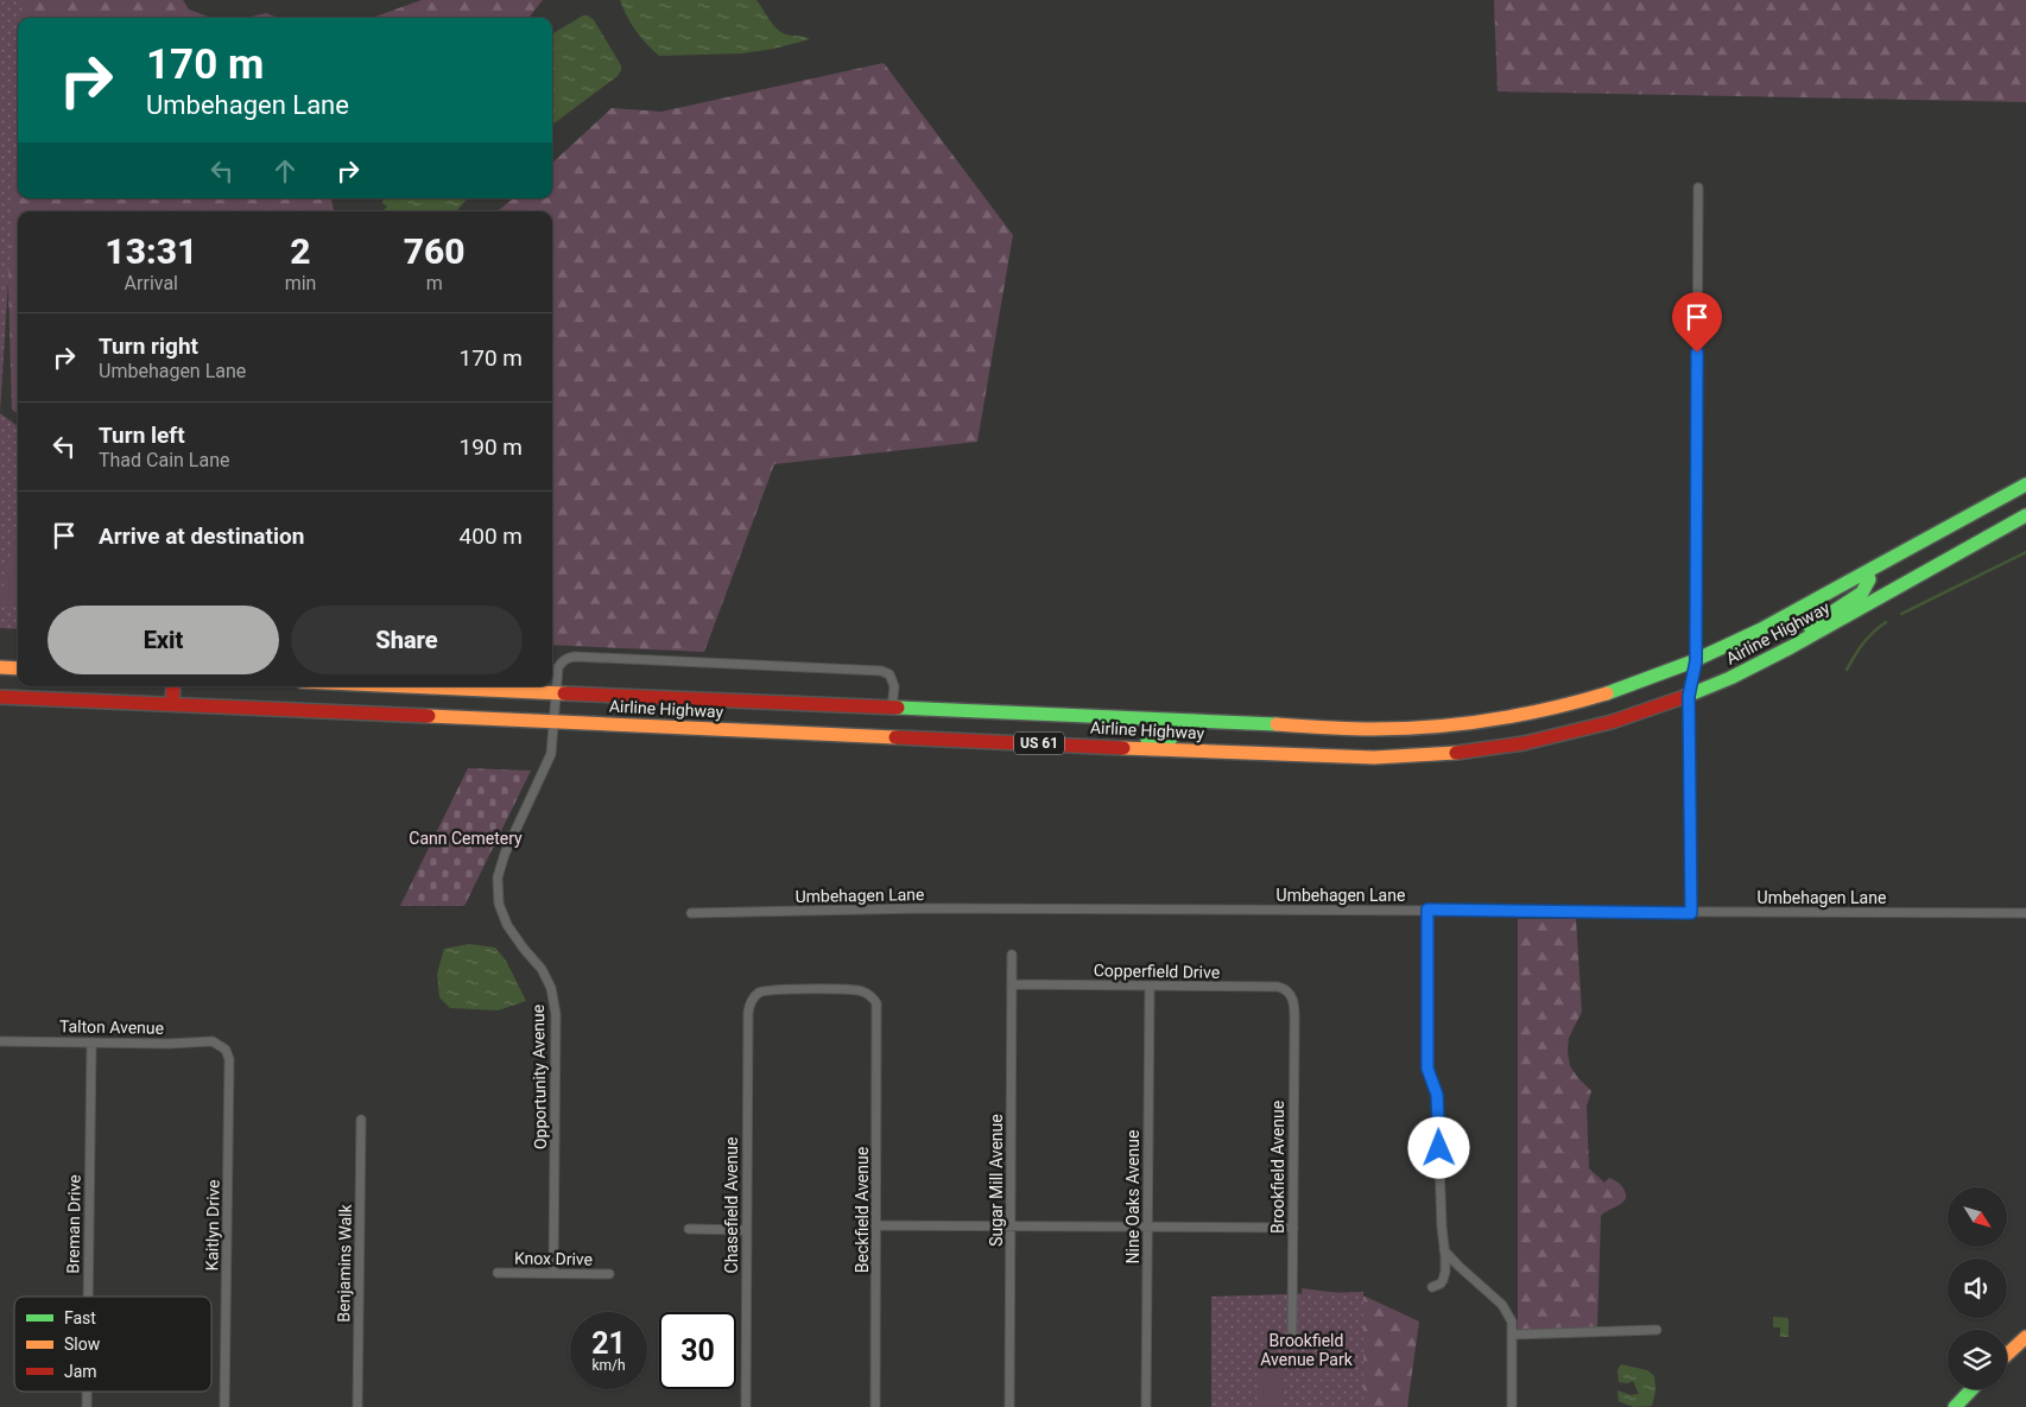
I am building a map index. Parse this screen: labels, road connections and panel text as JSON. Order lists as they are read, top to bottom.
{
  "streets": {
    "main road": ["Airline Highway", "US 61"],
    "street": [
      "Umbehagen Lane",
      "Copperfield Drive",
      "Talton Avenue",
      "Opportunity Avenue",
      "Brookfield Avenue",
      "Sugar Mill Avenue",
      "Nine Oaks Avenue",
      "Chasefield Avenue",
      "Beckfield Avenue",
      "Breman Drive",
      "Kaitlyn Drive",
      "Knox Drive",
      "Benjamins Walk"
    ]
  },
  "crossings": [
    ["Airline Highway", "Opportunity Avenue"],
    ["Copperfield Drive", "Brookfield Avenue"],
    ["Copperfield Drive", "Sugar Mill Avenue"],
    ["Copperfield Drive", "Nine Oaks Avenue"],
    ["Talton Avenue", "Breman Drive"],
    ["Talton Avenue", "Kaitlyn Drive"],
    ["Opportunity Avenue", "Knox Drive"],
    ["Chasefield Avenue", "Beckfield Avenue"]
  ],
  "parks": ["Cann Cemetery", "Brookfield Avenue Park"],
  "legend": ["Fast", "Slow", "Jam"],
  "north": "bottom right",
  "page": {
    "turn": ["170 m", "Umbehagen Lane"],
    "eta": [
      "13:31",
      "Arrival",
      "2",
      "min",
      "760",
      "m"
    ],
    "list": [
      {
        "name": "Turn right",
        "note": "Umbehagen Lane",
        "value": "170 m"
      },
      {
        "name": "Turn left",
        "note": "Thad Cain Lane",
        "value": "190 m"
      },
      {
        "name": "Arrive at destination",
        "value": "400 m"
      }
    ],
    "buttons": ["Exit", "Share"],
    "speed": "21 km/h",
    "limit": "30"
  }
}
